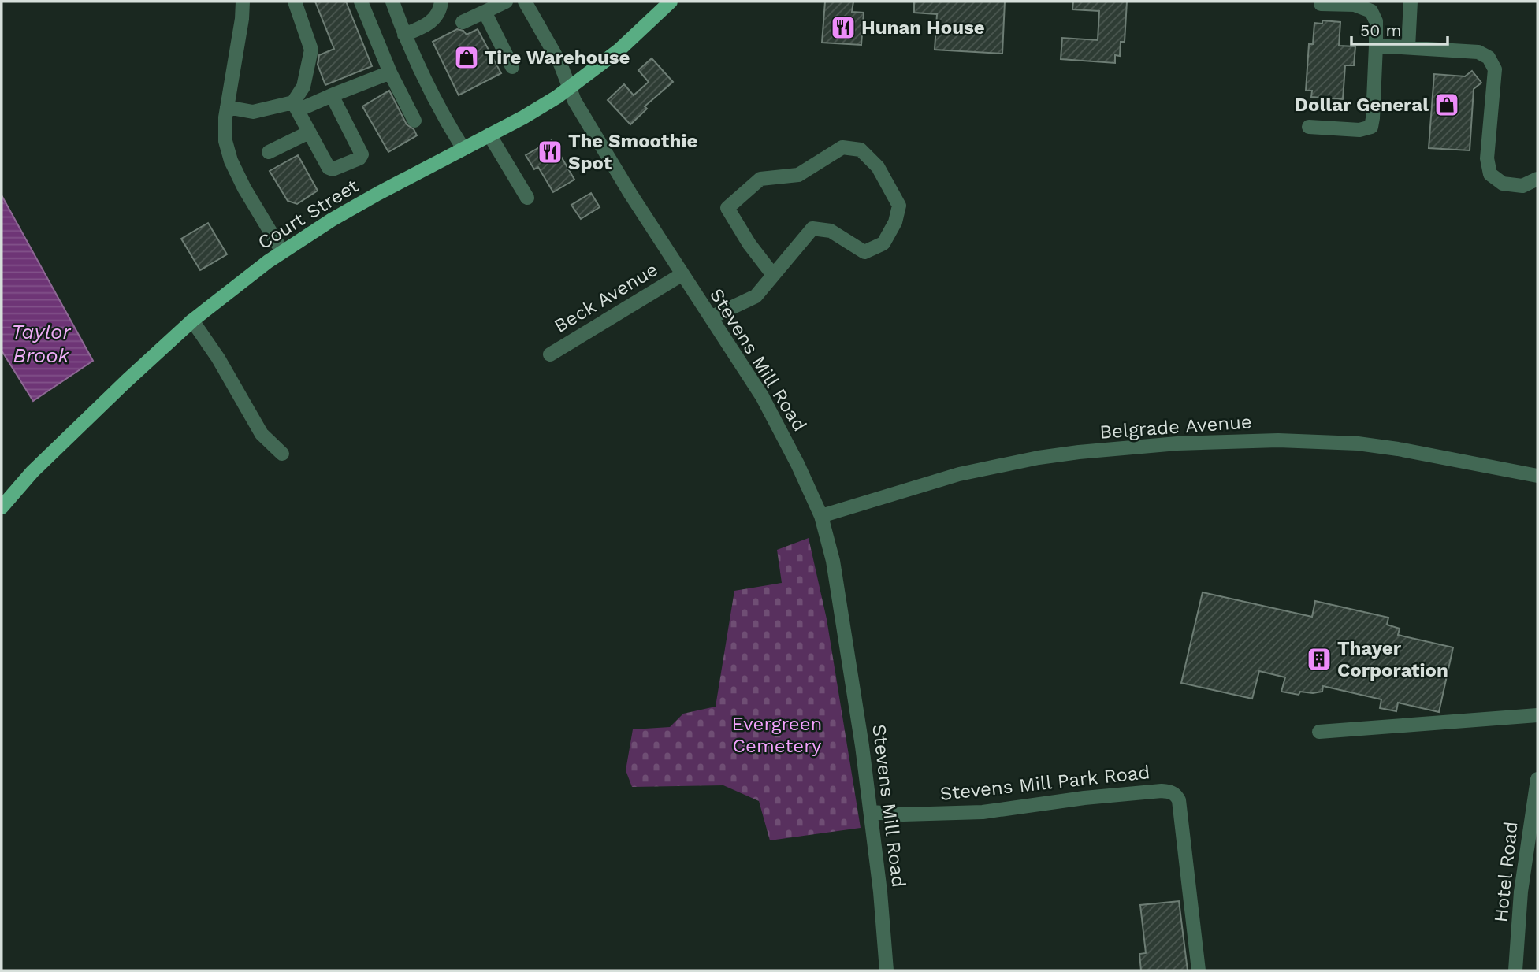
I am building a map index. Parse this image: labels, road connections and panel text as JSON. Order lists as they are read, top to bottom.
{
  "streets": {
    "main road": ["Court Street"],
    "street": [
      "Beck Avenue",
      "Stevens Mill Road",
      "Belgrade Avenue",
      "Stevens Mill Park Road",
      "Hotel Road"
    ]
  },
  "crossings": [
    ["Court Street", "Stevens Mill Road"],
    ["Beck Avenue", "Stevens Mill Road"],
    ["Stevens Mill Road", "Belgrade Avenue"],
    ["Stevens Mill Road", "Stevens Mill Park Road"]
  ],
  "water": ["Taylor Brook"],
  "parks": ["Evergreen Cemetery"],
  "places": {
    "restaurant": ["Hunan House", "The Smoothie Spot"],
    "shop": ["Tire Warehouse", "Dollar General"],
    "building": ["Thayer Corporation"]
  },
  "scale_bar": "50 m"
}
